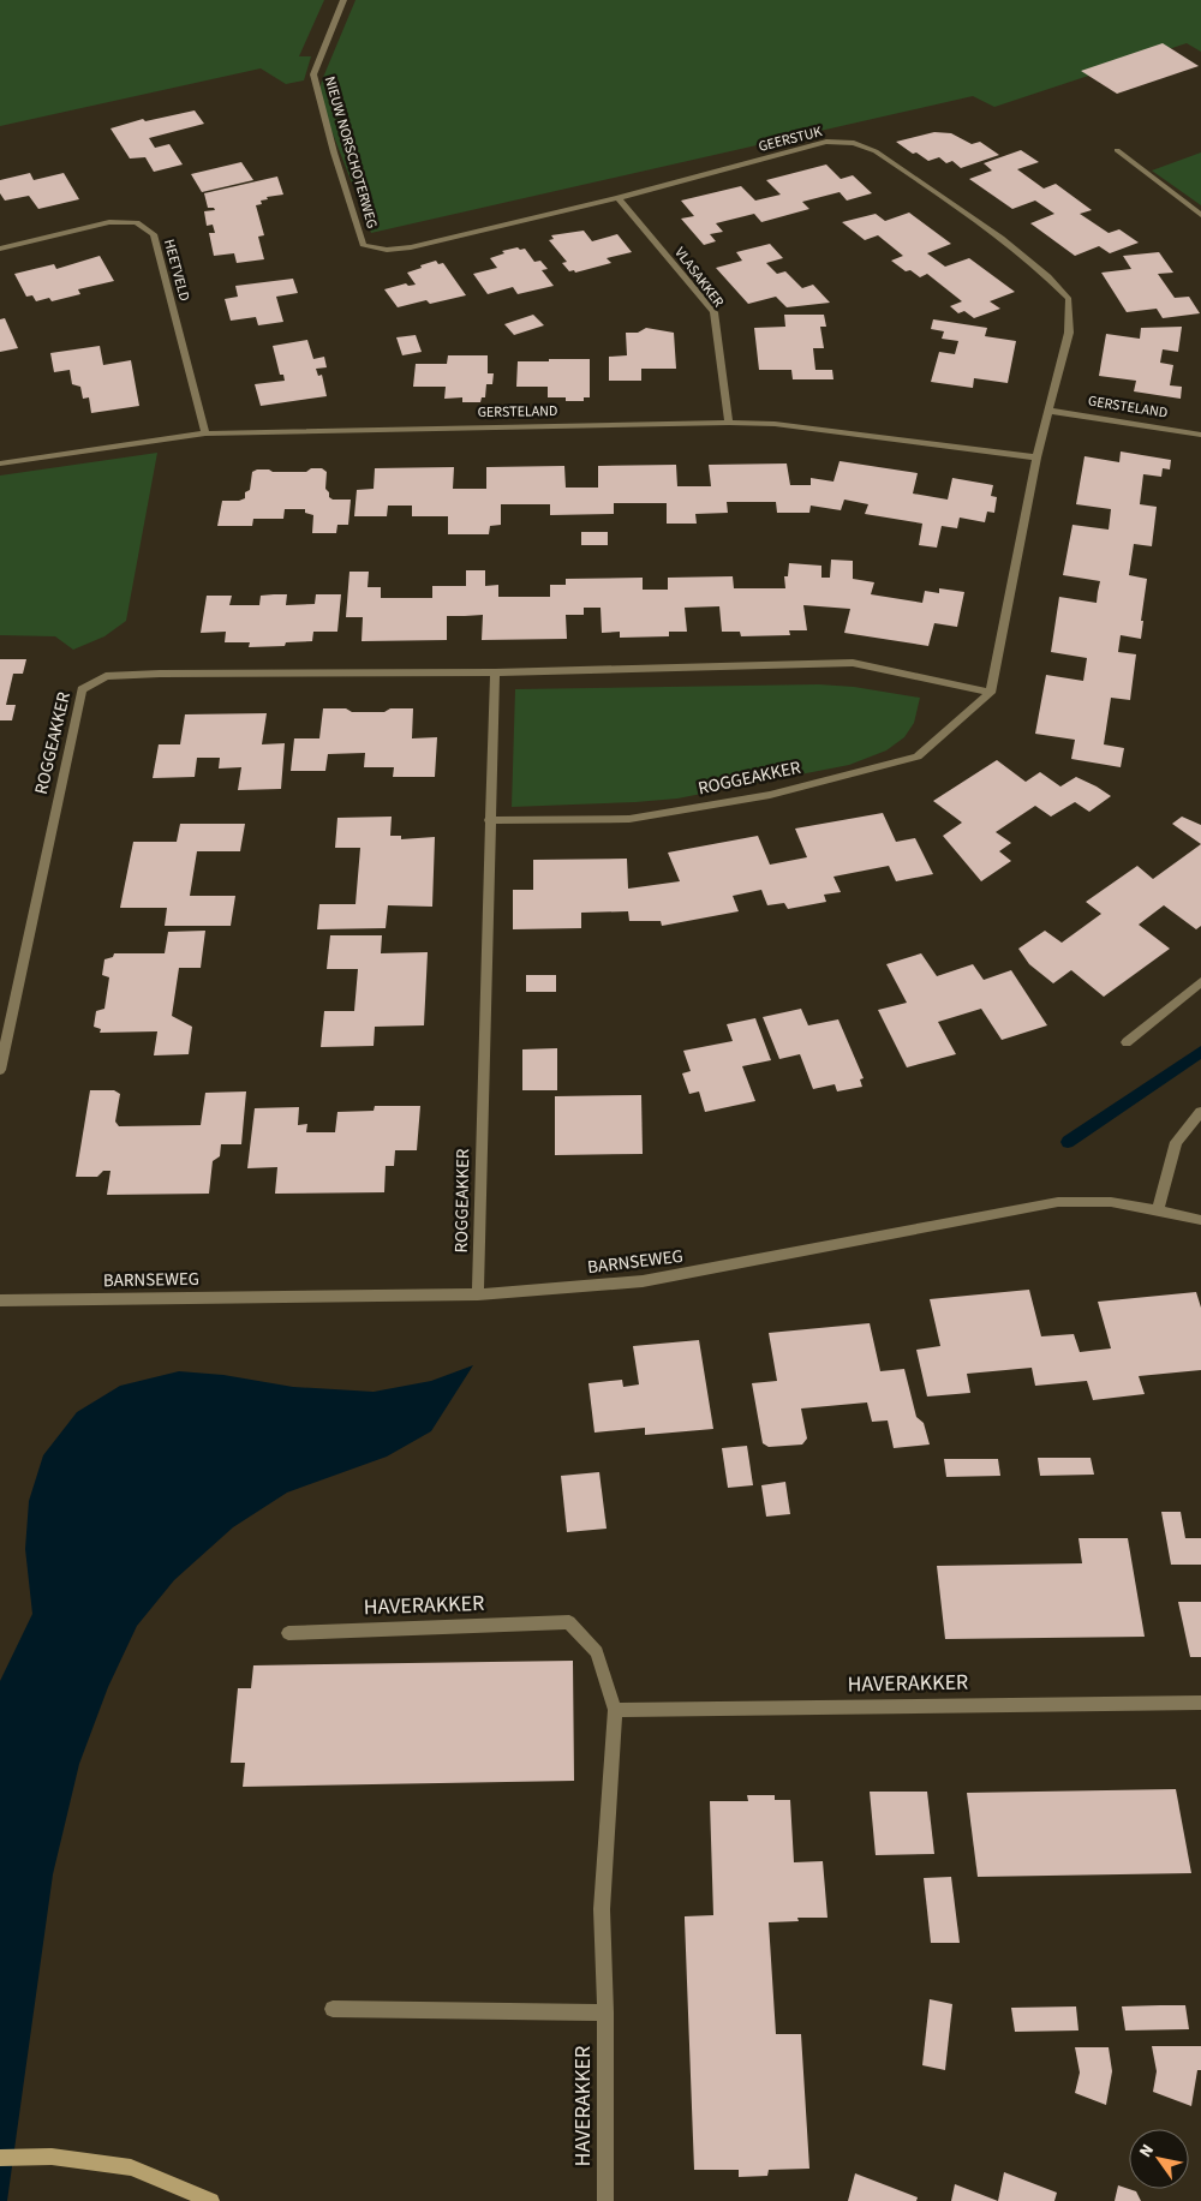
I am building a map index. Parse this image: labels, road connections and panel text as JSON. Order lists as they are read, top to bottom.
{
  "streets": {
    "street": [
      "GEERSTUK",
      "NIEUW NORSCHOTERWEG",
      "HEETVELD",
      "VLASAKKER",
      "GERSTELAND",
      "ROGGEAKKER",
      "BARNSEWEG",
      "HAVERAKKER"
    ]
  },
  "crossings": [
    ["GEERSTUK", "NIEUW NORSCHOTERWEG"],
    ["GEERSTUK", "VLASAKKER"],
    ["GEERSTUK", "GERSTELAND"],
    ["HEETVELD", "GERSTELAND"],
    ["VLASAKKER", "GERSTELAND"],
    ["ROGGEAKKER", "BARNSEWEG"]
  ],
  "north": "top left"
}
